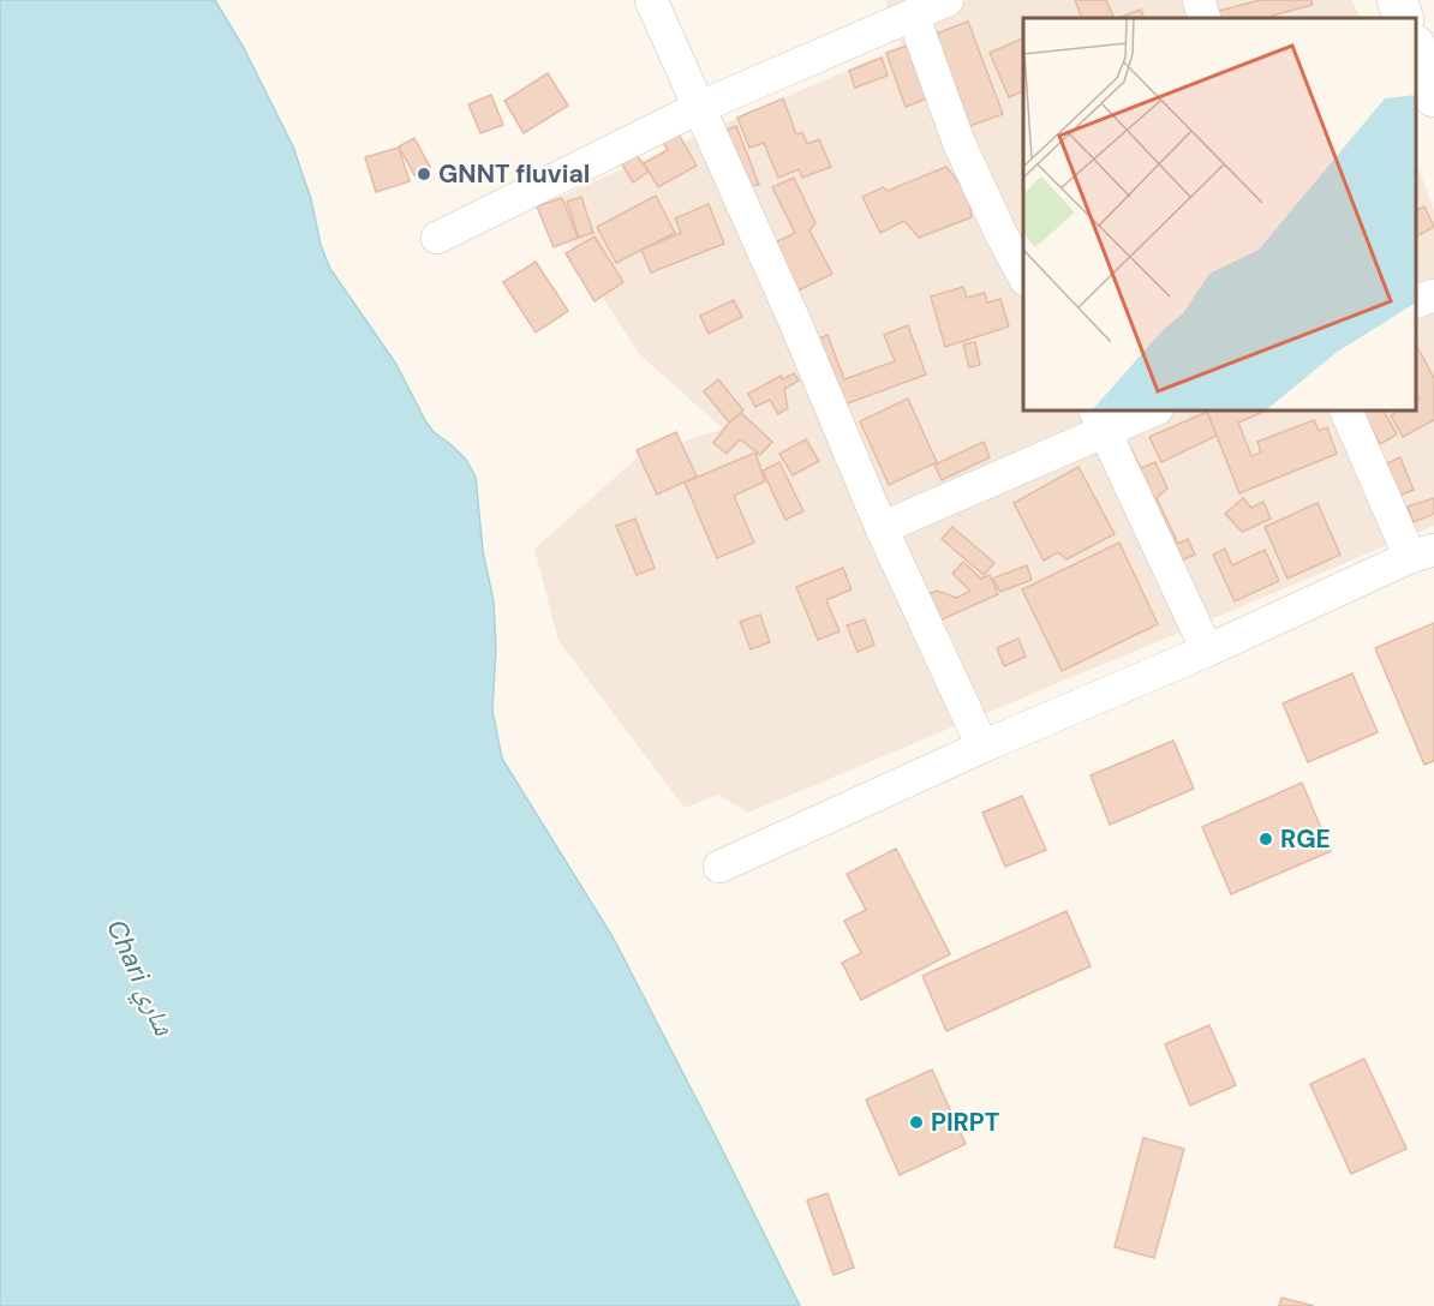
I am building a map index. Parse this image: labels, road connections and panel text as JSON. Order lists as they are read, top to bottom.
{
  "water": ["Chari شاري"],
  "places": ["GNNT fluvial", "RGE", "PIRPT"]
}
